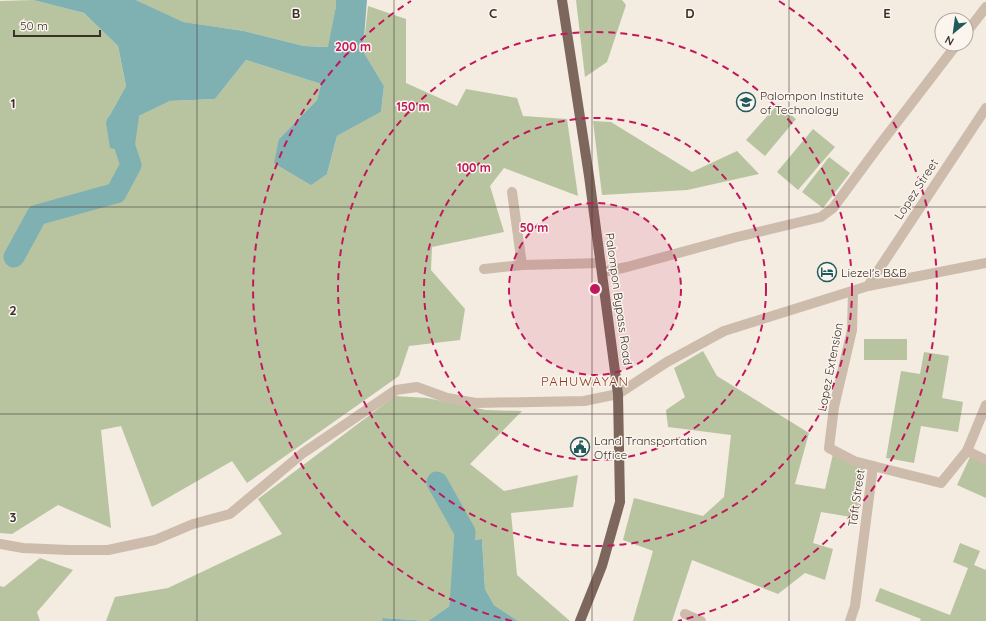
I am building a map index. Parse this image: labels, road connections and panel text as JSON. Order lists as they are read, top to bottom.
{
  "streets": {
    "main road": ["Palompon Bypass Road"],
    "street": ["Lopez Street", "Lopez Extension", "Taft Street"]
  },
  "crossings": [
    ["Lopez Extension", "Taft Street"]
  ],
  "districts": ["PAHUWAYAN"],
  "places": {
    "school or university": ["Palompon Institute of Technology"],
    "hotel": ["Liezel's B&B"],
    "public building": ["Land Transportation Office"]
  },
  "scale_bar": "50 m",
  "north": "bottom left",
  "grid": {
    "columns": [
      "B",
      "C",
      "D",
      "E"
    ],
    "rows": ["1", "2", "3"]
  },
  "rings": [
    "200 m",
    "150 m",
    "100 m",
    "50 m"
  ]
}
